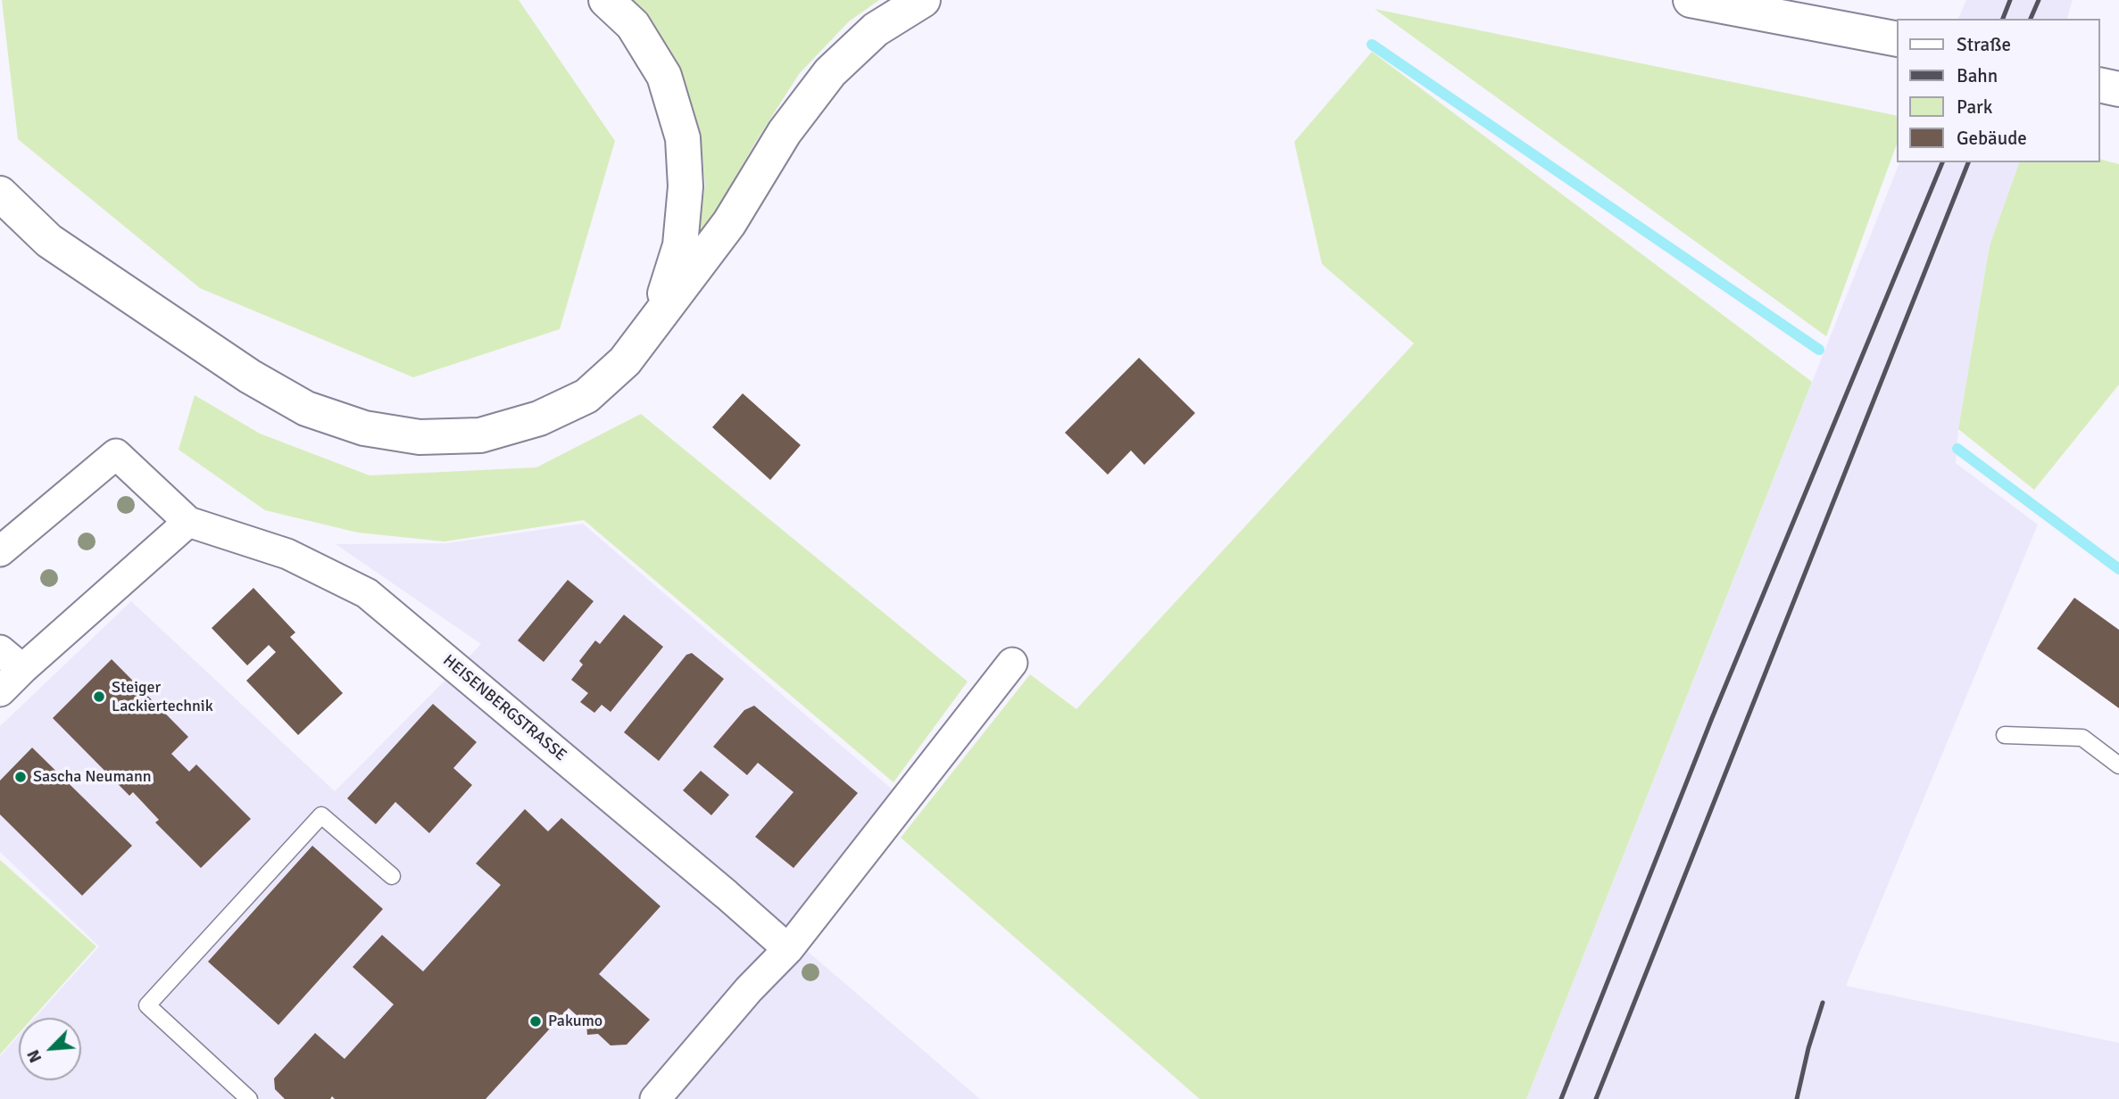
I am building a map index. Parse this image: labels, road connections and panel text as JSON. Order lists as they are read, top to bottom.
{
  "streets": {
    "street": ["HEISENBERGSTRASSE"]
  },
  "places": ["Steiger Lackiertechnik", "Sascha Neumann", "Pakumo"],
  "legend": [
    "Straße",
    "Bahn",
    "Park",
    "Gebäude"
  ],
  "north": "bottom left"
}
